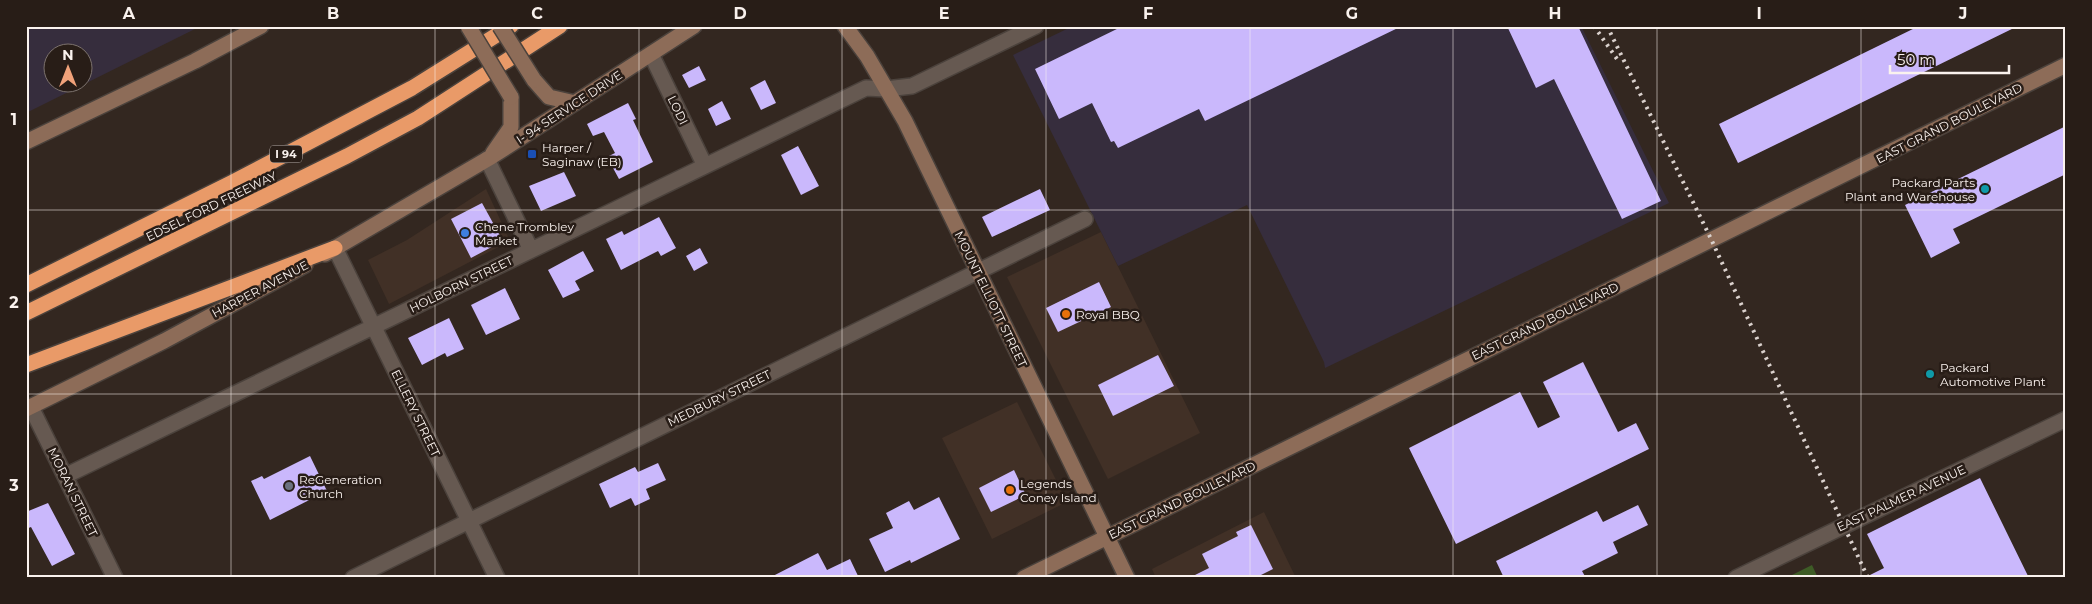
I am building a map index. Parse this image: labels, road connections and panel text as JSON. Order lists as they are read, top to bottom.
{
  "streets": {
    "highway": ["I 94", "EDSEL FORD FREEWAY"],
    "main road": [
      "I- 94 SERVICE DRIVE",
      "EAST GRAND BOULEVARD",
      "HARPER AVENUE",
      "MOUNT ELLIOTT STREET"
    ],
    "street": [
      "LODI",
      "HOLBORN STREET",
      "MEDBURY STREET",
      "ELLERY STREET",
      "MORAN STREET",
      "EAST PALMER AVENUE"
    ]
  },
  "crossings": [
    ["I- 94 SERVICE DRIVE", "LODI"],
    ["I- 94 SERVICE DRIVE", "HARPER AVENUE"],
    ["LODI", "HOLBORN STREET"],
    ["EAST GRAND BOULEVARD", "MOUNT ELLIOTT STREET"],
    ["HOLBORN STREET", "MOUNT ELLIOTT STREET"],
    ["HOLBORN STREET", "ELLERY STREET"],
    ["HOLBORN STREET", "MORAN STREET"],
    ["HARPER AVENUE", "ELLERY STREET"],
    ["HARPER AVENUE", "MORAN STREET"],
    ["MOUNT ELLIOTT STREET", "MEDBURY STREET"],
    ["MEDBURY STREET", "ELLERY STREET"]
  ],
  "places": {
    "transit": ["Harper / Saginaw (EB)"],
    "other": [
      "Packard Parts Plant and Warehouse",
      "Chene Trombley Market",
      "Royal BBQ",
      "Packard Automotive Plant",
      "ReGeneration Church",
      "Legends Coney Island"
    ]
  },
  "scale_bar": "50 m",
  "north": "top",
  "grid": {
    "columns": [
      "A",
      "B",
      "C",
      "D",
      "E",
      "F",
      "G",
      "H",
      "I",
      "J"
    ],
    "rows": ["1", "2", "3"]
  }
}
